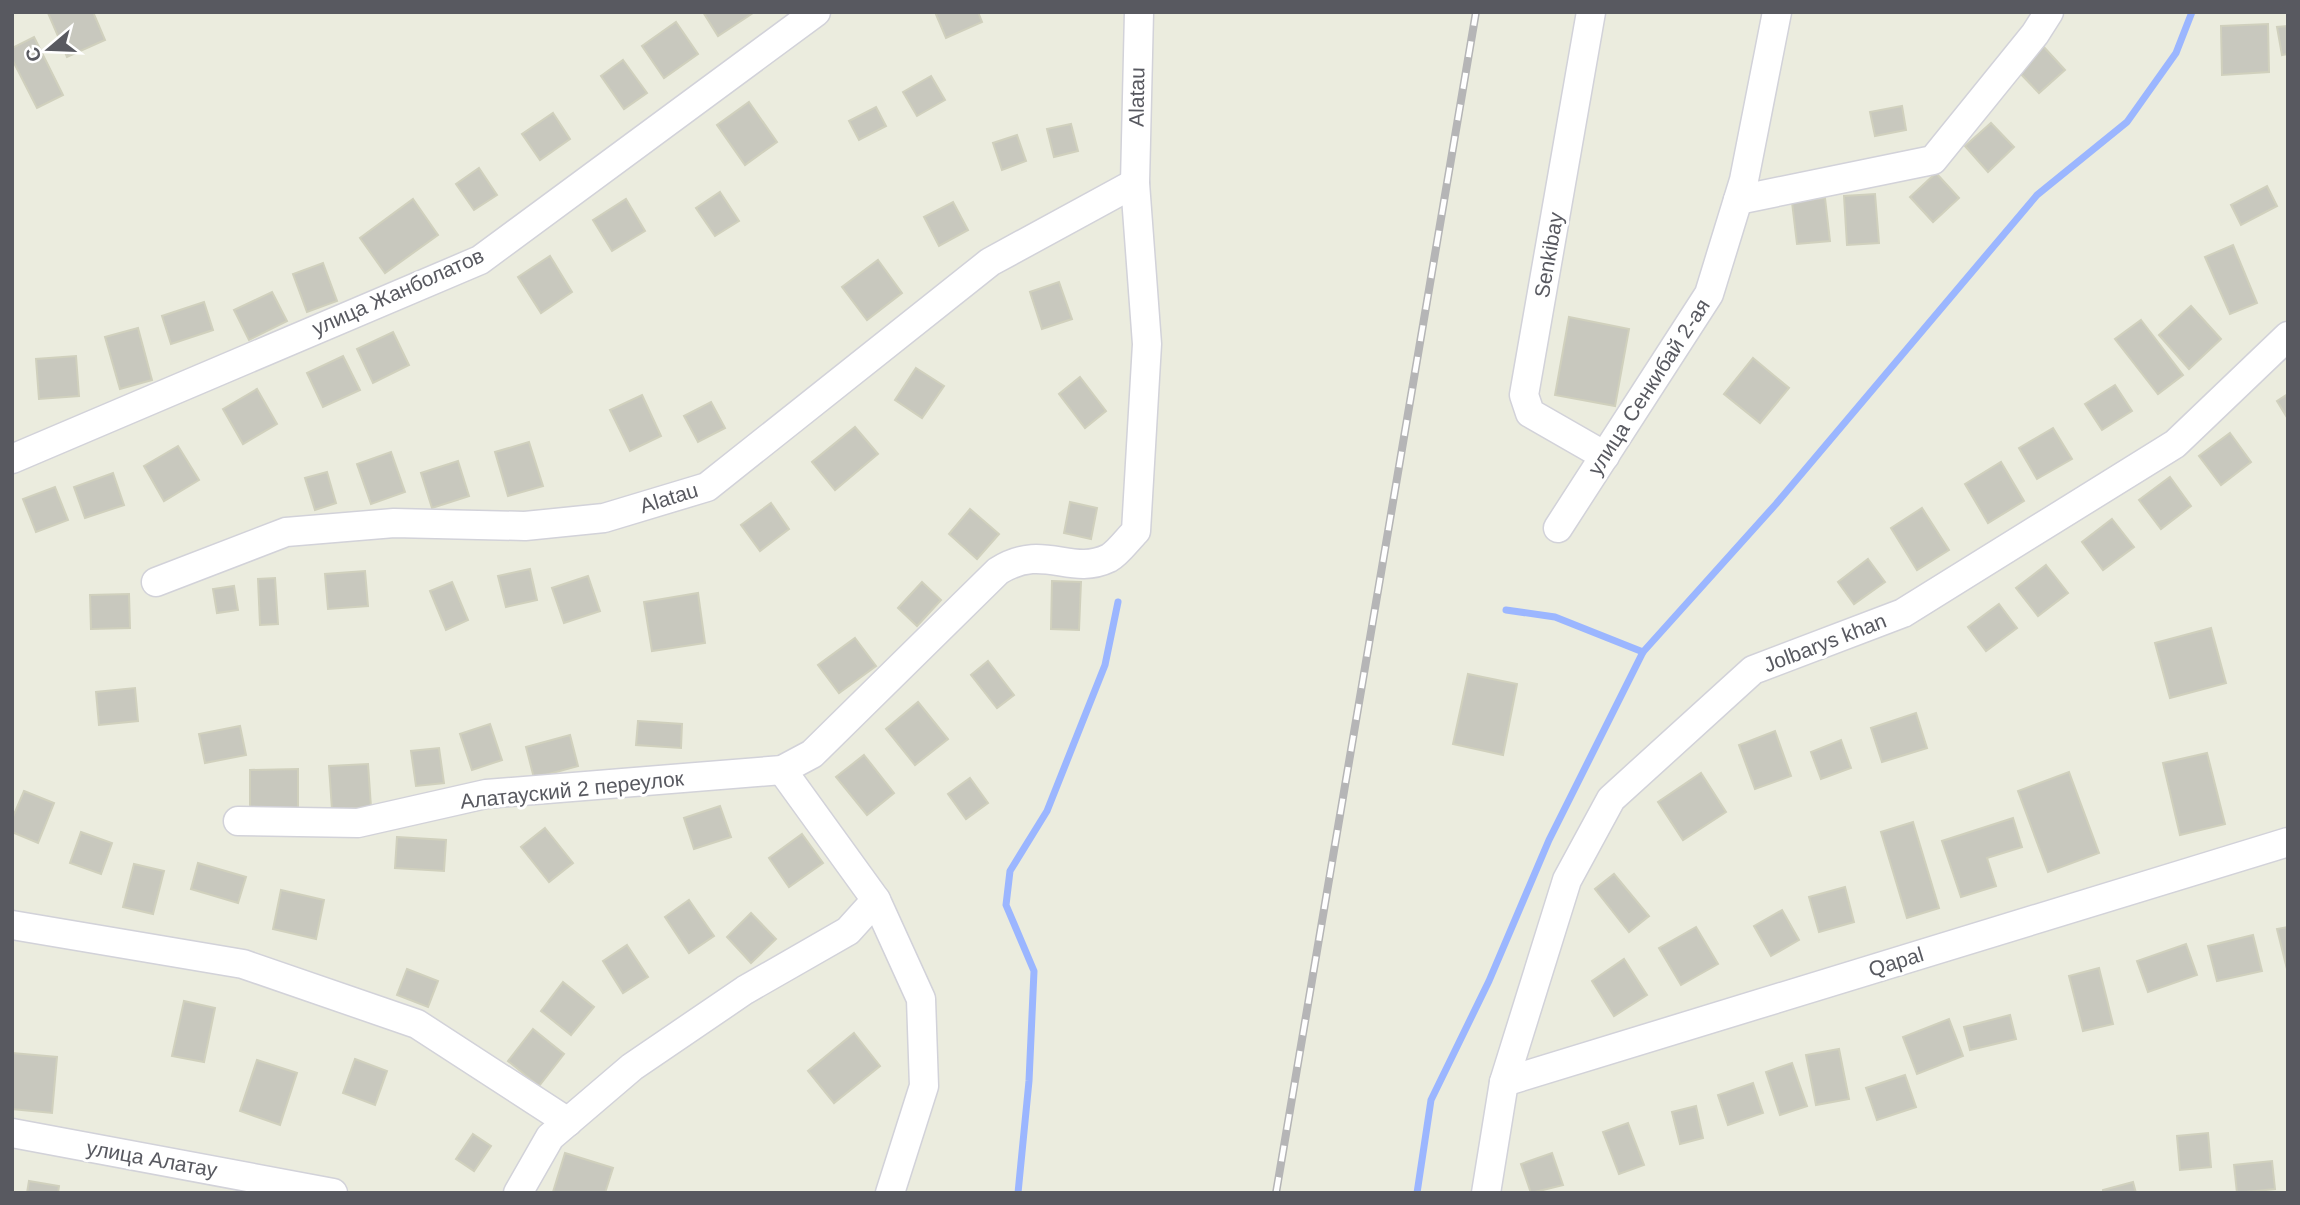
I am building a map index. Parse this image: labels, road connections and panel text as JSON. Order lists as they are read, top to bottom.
{
  "streets": {
    "street": [
      "Alatau",
      "Senkibay",
      "улица Жанболатов",
      "улица Сенкибай 2-ая",
      "Jolbarys khan",
      "Алатауский 2 переулок",
      "Qapal",
      "улица Алатау"
    ]
  },
  "crossings": [
    ["Alatau", "Алатауский 2 переулок"],
    ["Senkibay", "улица Сенкибай 2-ая"],
    ["Jolbarys khan", "Qapal"]
  ],
  "north": "left"
}
